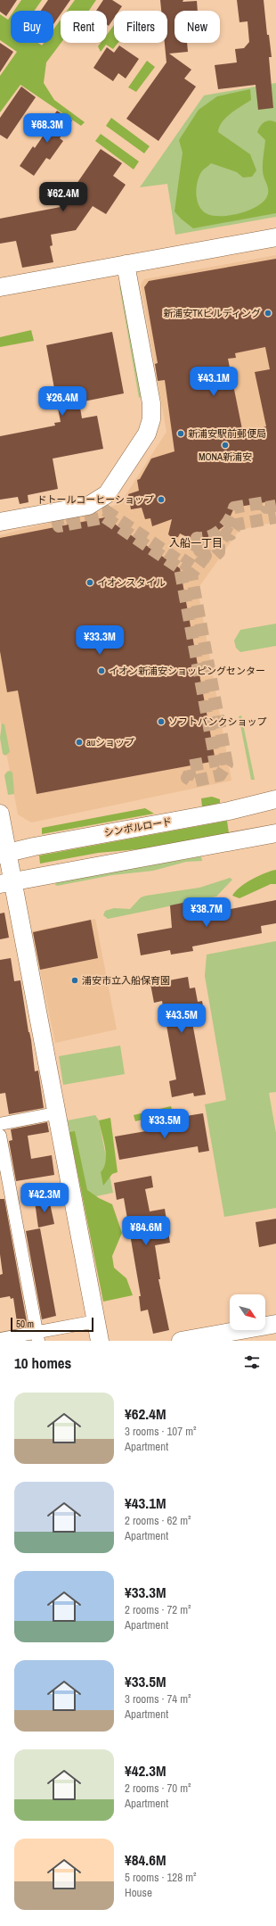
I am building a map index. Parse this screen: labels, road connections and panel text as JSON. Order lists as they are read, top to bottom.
{
  "streets": {
    "street": ["シンボルロード"]
  },
  "districts": ["入船一丁目"],
  "places": [
    "新浦安TKビルディング",
    "新浦安駅前郵便局",
    "MONA新浦安",
    "ドトールコーヒーショップ",
    "イオンスタイル",
    "イオン新浦安ショッピングセンター",
    "ソフトバンクショップ",
    "auショップ",
    "浦安市立入船保育園"
  ],
  "scale_bar": "50 m",
  "north": "bottom right",
  "page": {
    "chip": [
      "Buy",
      "Rent",
      "Filters",
      "New"
    ],
    "price": [
      "¥68.3M",
      "¥62.4M",
      "¥43.1M",
      "¥26.4M",
      "¥33.3M",
      "¥38.7M",
      "¥43.5M",
      "¥33.5M",
      "¥42.3M",
      "¥84.6M"
    ],
    "scale": "50 m",
    "heading": "10 homes",
    "list": [
      {
        "name": "¥62.4M",
        "note": "3 rooms · 107 m² · Apartment"
      },
      {
        "name": "¥43.1M",
        "note": "2 rooms · 62 m² · Apartment"
      },
      {
        "name": "¥33.3M",
        "note": "2 rooms · 72 m² · Apartment"
      },
      {
        "name": "¥33.5M",
        "note": "3 rooms · 74 m² · Apartment"
      },
      {
        "name": "¥42.3M",
        "note": "2 rooms · 70 m² · Apartment"
      },
      {
        "name": "¥84.6M",
        "note": "5 rooms · 128 m² · House"
      }
    ]
  }
}
